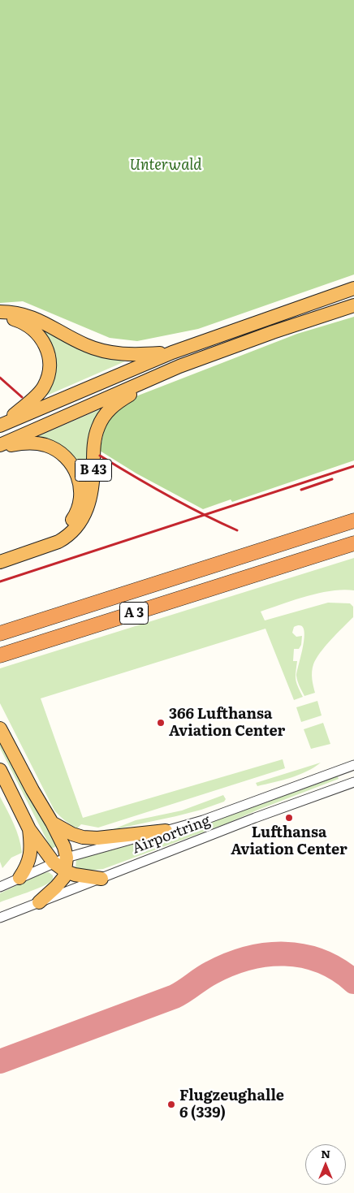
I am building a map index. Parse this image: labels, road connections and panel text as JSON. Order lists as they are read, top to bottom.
{
  "streets": {
    "highway": ["B 43", "A 3"],
    "street": ["Airportring"]
  },
  "parks": ["Unterwald"],
  "places": ["366 Lufthansa Aviation Center", "Lufthansa Aviation Center", "Flugzeughalle 6 (339)"],
  "north": "top"
}
